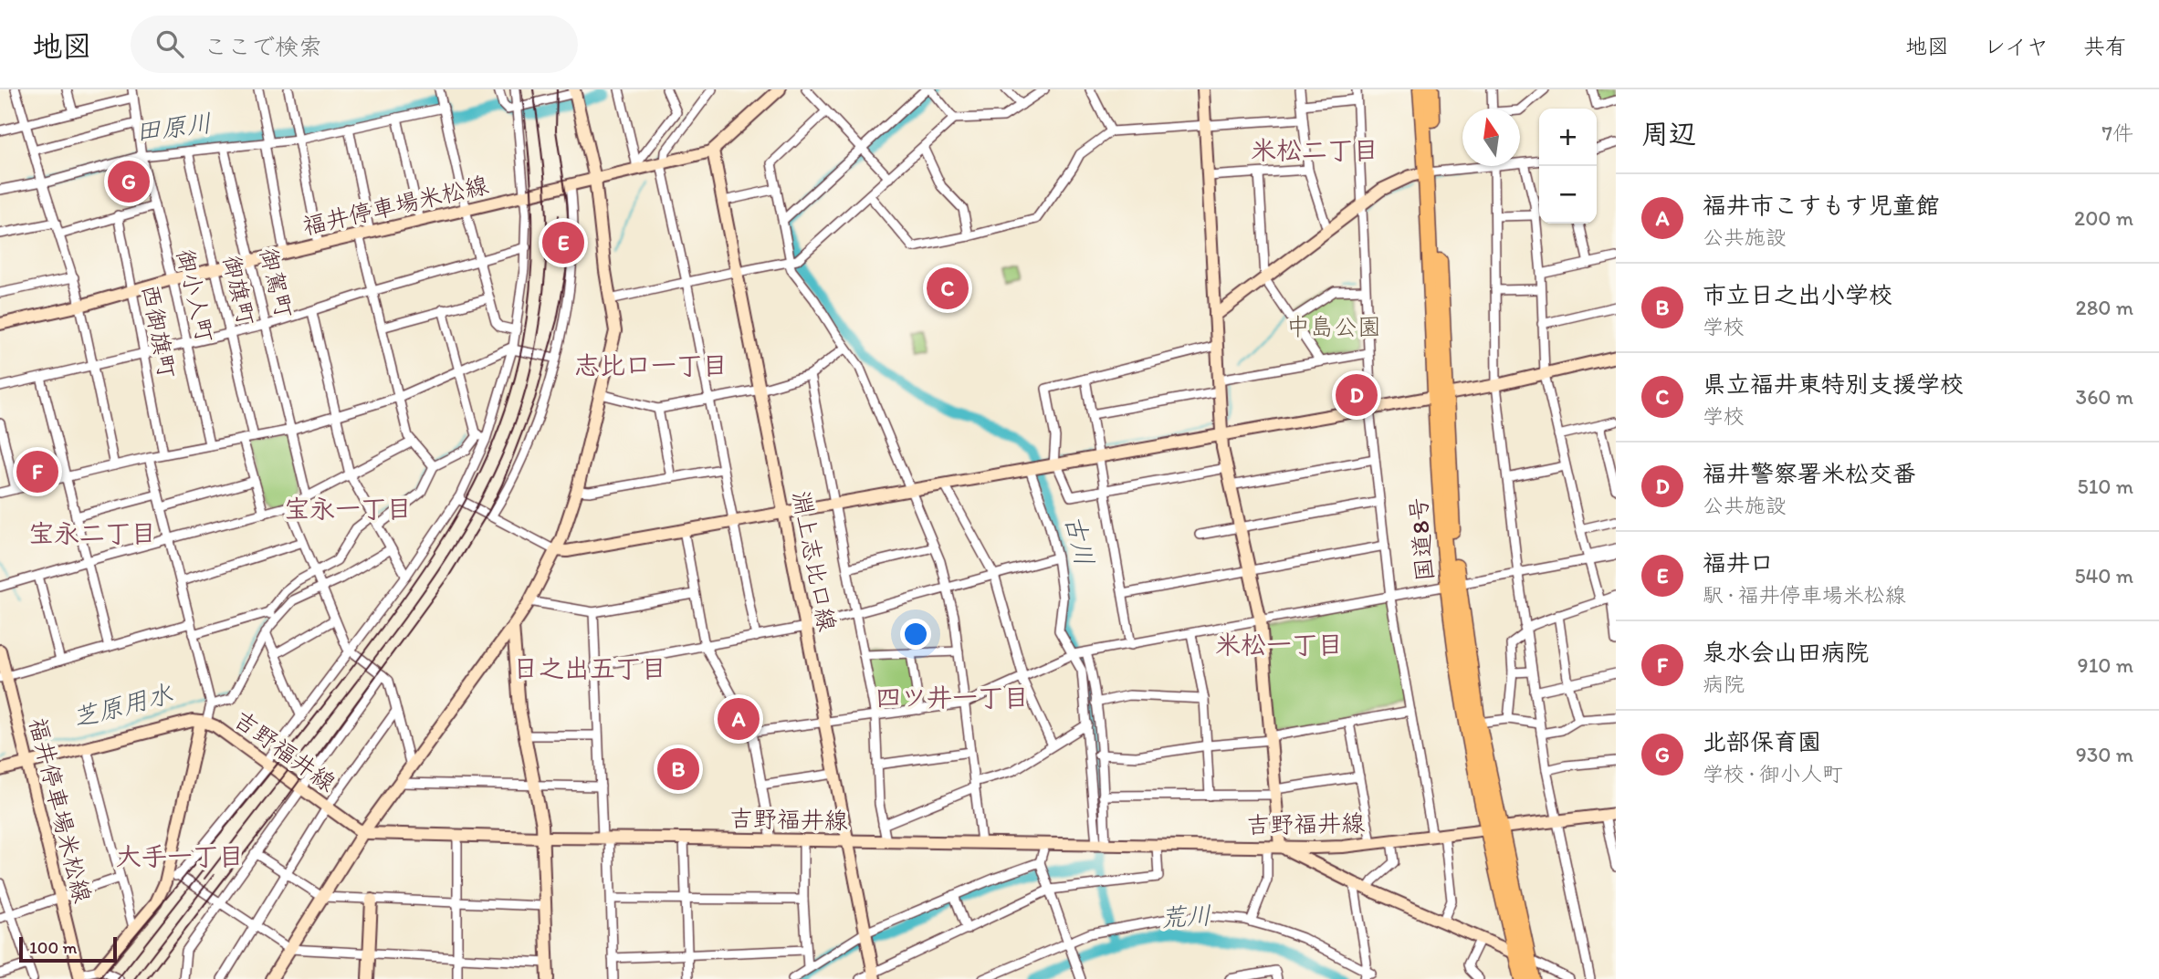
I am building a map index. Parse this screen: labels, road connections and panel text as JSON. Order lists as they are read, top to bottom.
{
  "streets": {
    "highway": ["国道8号"],
    "street": [
      "福井停車場米松線",
      "御駕町",
      "御旗町",
      "御小人町",
      "西御旗町",
      "淵上志比口線",
      "吉野福井線"
    ]
  },
  "crossings": [
    ["福井停車場米松線", "御駕町"],
    ["福井停車場米松線", "御旗町"],
    ["福井停車場米松線", "御小人町"],
    ["福井停車場米松線", "西御旗町"],
    ["福井停車場米松線", "淵上志比口線"],
    ["福井停車場米松線", "吉野福井線"],
    ["国道8号", "吉野福井線"],
    ["淵上志比口線", "吉野福井線"]
  ],
  "districts": [
    "米松二丁目",
    "志比口一丁目",
    "宝永一丁目",
    "宝永二丁目",
    "米松一丁目",
    "日之出五丁目",
    "四ツ井一丁目",
    "大手一丁目"
  ],
  "water": [
    "田原川",
    "古川",
    "芝原用水",
    "荒川"
  ],
  "parks": ["中島公園"],
  "scale_bar": "100 m",
  "north": "top",
  "page": {
    "header": "地図",
    "search": "ここで検索",
    "nav": ["地図", "レイヤ", "共有"],
    "heading": ["周辺", "7件"],
    "map_buttons": ["+", "−"],
    "pins": [
      "G",
      "E",
      "C",
      "D",
      "F",
      "A",
      "B"
    ],
    "list": [
      {
        "mark": "A",
        "name": "福井市こすもす児童館",
        "note": "公共施設",
        "value": "200 m"
      },
      {
        "mark": "B",
        "name": "市立日之出小学校",
        "note": "学校",
        "value": "280 m"
      },
      {
        "mark": "C",
        "name": "県立福井東特別支援学校",
        "note": "学校",
        "value": "360 m"
      },
      {
        "mark": "D",
        "name": "福井警察署米松交番",
        "note": "公共施設",
        "value": "510 m"
      },
      {
        "mark": "E",
        "name": "福井口",
        "note": "駅 · 福井停車場米松線",
        "value": "540 m"
      },
      {
        "mark": "F",
        "name": "泉水会山田病院",
        "note": "病院",
        "value": "910 m"
      },
      {
        "mark": "G",
        "name": "北部保育園",
        "note": "学校 · 御小人町",
        "value": "930 m"
      }
    ],
    "scale": "100 m"
  }
}
